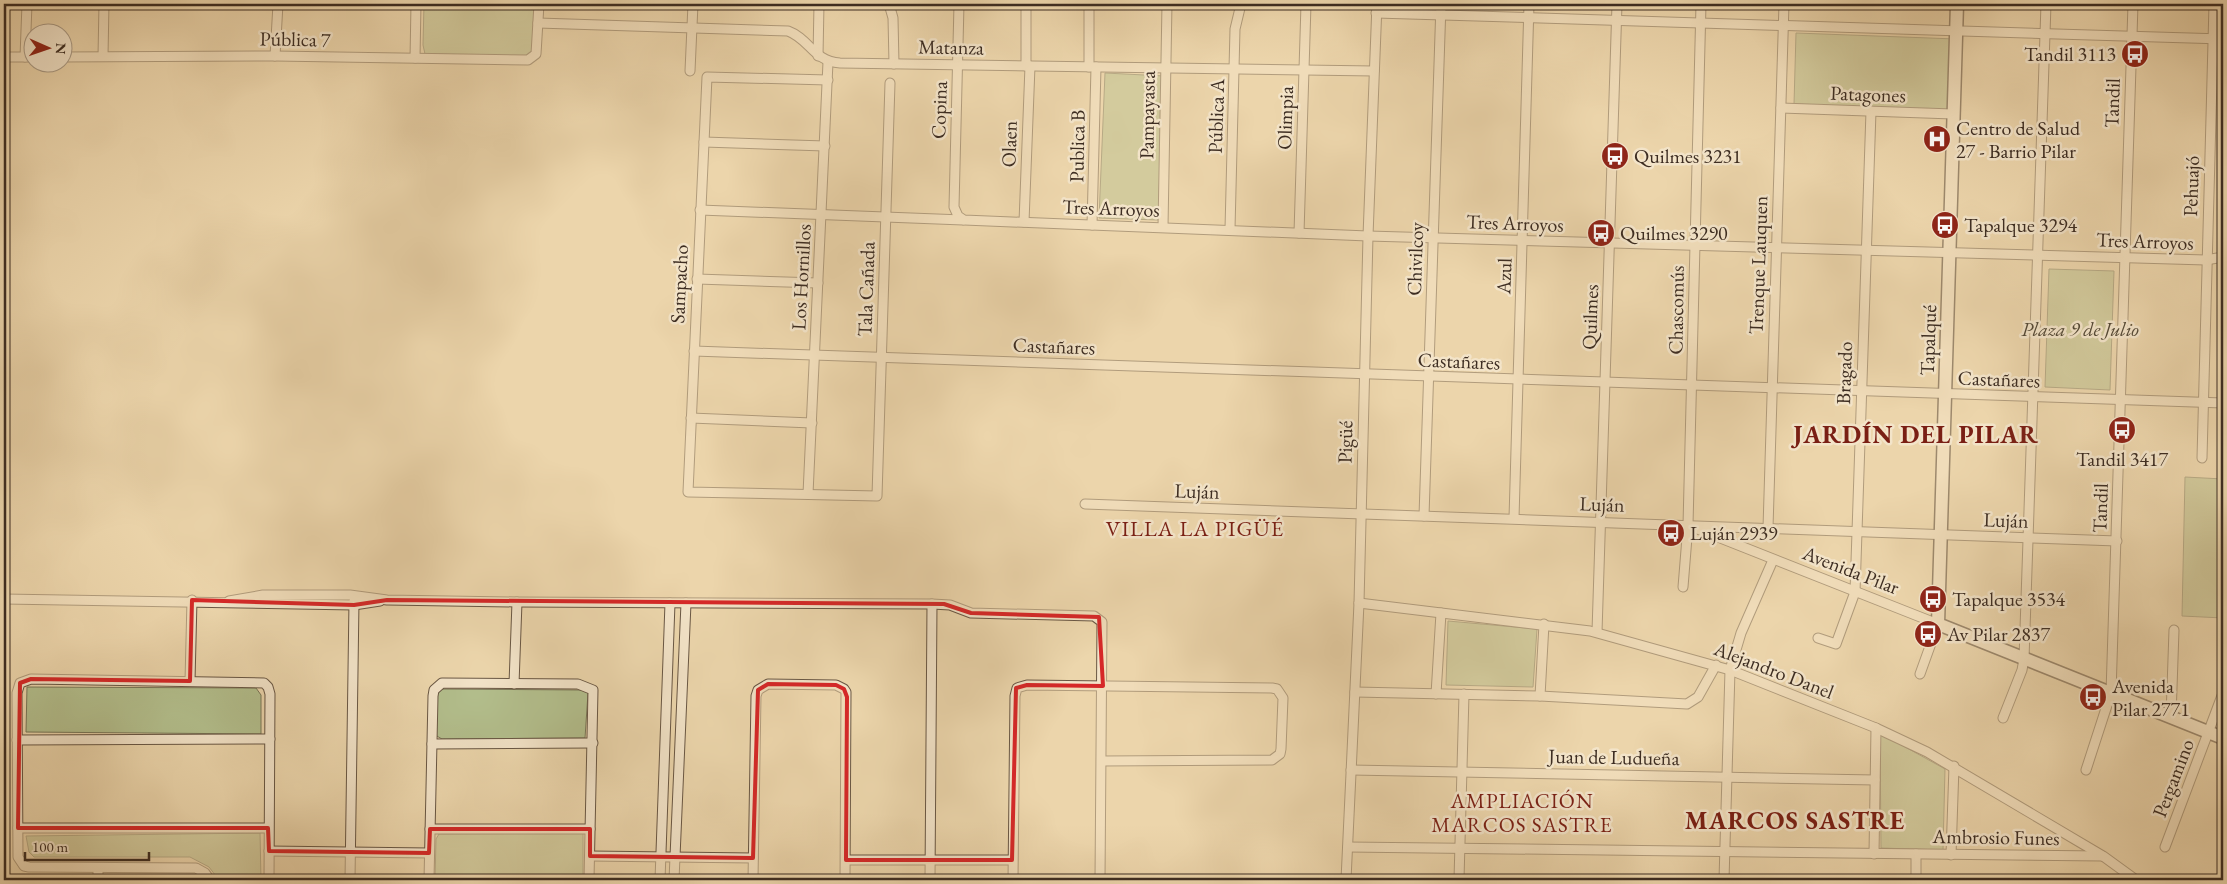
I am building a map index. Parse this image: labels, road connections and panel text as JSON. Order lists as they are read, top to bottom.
{
  "streets": {
    "main road": ["Tapalqué", "Avenida Pilar"],
    "street": [
      "Pública 7",
      "Matanza",
      "Patagones",
      "Tandil",
      "Copina",
      "Pampayasta",
      "Pública A",
      "Olimpia",
      "Olaen",
      "Publica B",
      "Pehuajó",
      "Tres Arroyos",
      "Chivilcoy",
      "Trenque Lauquen",
      "Azul",
      "Los Hornillos",
      "Sampacho",
      "Tala Cañada",
      "Chascomús",
      "Quilmes",
      "Castañares",
      "Bragado",
      "Pigüé",
      "Luján",
      "Alejandro Danel",
      "Juan de Ludueña",
      "Pergamino",
      "Ambrosio Funes"
    ]
  },
  "crossings": [
    ["Pública 7", "Matanza"],
    ["Matanza", "Copina"],
    ["Matanza", "Pampayasta"],
    ["Matanza", "Pública A"],
    ["Matanza", "Olimpia"],
    ["Matanza", "Olaen"],
    ["Matanza", "Publica B"],
    ["Matanza", "Los Hornillos"],
    ["Matanza", "Pigüé"],
    ["Patagones", "Trenque Lauquen"],
    ["Patagones", "Tapalqué"],
    ["Patagones", "Bragado"],
    ["Tandil", "Tres Arroyos"],
    ["Tandil", "Castañares"],
    ["Tandil", "Luján"],
    ["Tandil", "Avenida Pilar"],
    ["Copina", "Tres Arroyos"],
    ["Pampayasta", "Tres Arroyos"],
    ["Pública A", "Tres Arroyos"],
    ["Olimpia", "Tres Arroyos"],
    ["Olaen", "Tres Arroyos"],
    ["Publica B", "Tres Arroyos"],
    ["Pehuajó", "Tres Arroyos"],
    ["Pehuajó", "Castañares"],
    ["Tres Arroyos", "Chivilcoy"],
    ["Tres Arroyos", "Trenque Lauquen"],
    ["Tres Arroyos", "Azul"],
    ["Tres Arroyos", "Los Hornillos"],
    ["Tres Arroyos", "Sampacho"],
    ["Tres Arroyos", "Tala Cañada"],
    ["Tres Arroyos", "Chascomús"],
    ["Tres Arroyos", "Quilmes"],
    ["Tres Arroyos", "Tapalqué"],
    ["Tres Arroyos", "Bragado"],
    ["Tres Arroyos", "Pigüé"],
    ["Chivilcoy", "Castañares"],
    ["Chivilcoy", "Luján"],
    ["Trenque Lauquen", "Castañares"],
    ["Trenque Lauquen", "Luján"],
    ["Azul", "Castañares"],
    ["Azul", "Luján"],
    ["Los Hornillos", "Sampacho"],
    ["Los Hornillos", "Tala Cañada"],
    ["Los Hornillos", "Castañares"],
    ["Sampacho", "Tala Cañada"],
    ["Sampacho", "Castañares"],
    ["Tala Cañada", "Castañares"],
    ["Chascomús", "Castañares"],
    ["Chascomús", "Luján"],
    ["Chascomús", "Avenida Pilar"],
    ["Quilmes", "Castañares"],
    ["Quilmes", "Luján"],
    ["Quilmes", "Alejandro Danel"],
    ["Tapalqué", "Castañares"],
    ["Tapalqué", "Luján"],
    ["Tapalqué", "Avenida Pilar"],
    ["Castañares", "Bragado"],
    ["Castañares", "Pigüé"],
    ["Bragado", "Luján"],
    ["Bragado", "Avenida Pilar"],
    ["Pigüé", "Luján"],
    ["Pigüé", "Alejandro Danel"],
    ["Pigüé", "Juan de Ludueña"],
    ["Pigüé", "Ambrosio Funes"],
    ["Luján", "Avenida Pilar"],
    ["Avenida Pilar", "Pergamino"],
    ["Alejandro Danel", "Ambrosio Funes"]
  ],
  "districts": [
    "JARDÍN DEL PILAR",
    "VILLA LA PIGÜÉ",
    "AMPLIACIÓN MARCOS SASTRE",
    "MARCOS SASTRE"
  ],
  "parks": ["Plaza 9 de Julio"],
  "places": {
    "bus stop": [
      "Tandil 3113",
      "Quilmes 3231",
      "Tapalque 3294",
      "Quilmes 3290",
      "Tandil 3417",
      "Luján 2939",
      "Tapalque 3534",
      "Av Pilar 2837",
      "Avenida Pilar 2771"
    ],
    "hospital": ["Centro de Salud 27 - Barrio Pilar"]
  },
  "scale_bar": "100 m",
  "north": "right"
}
